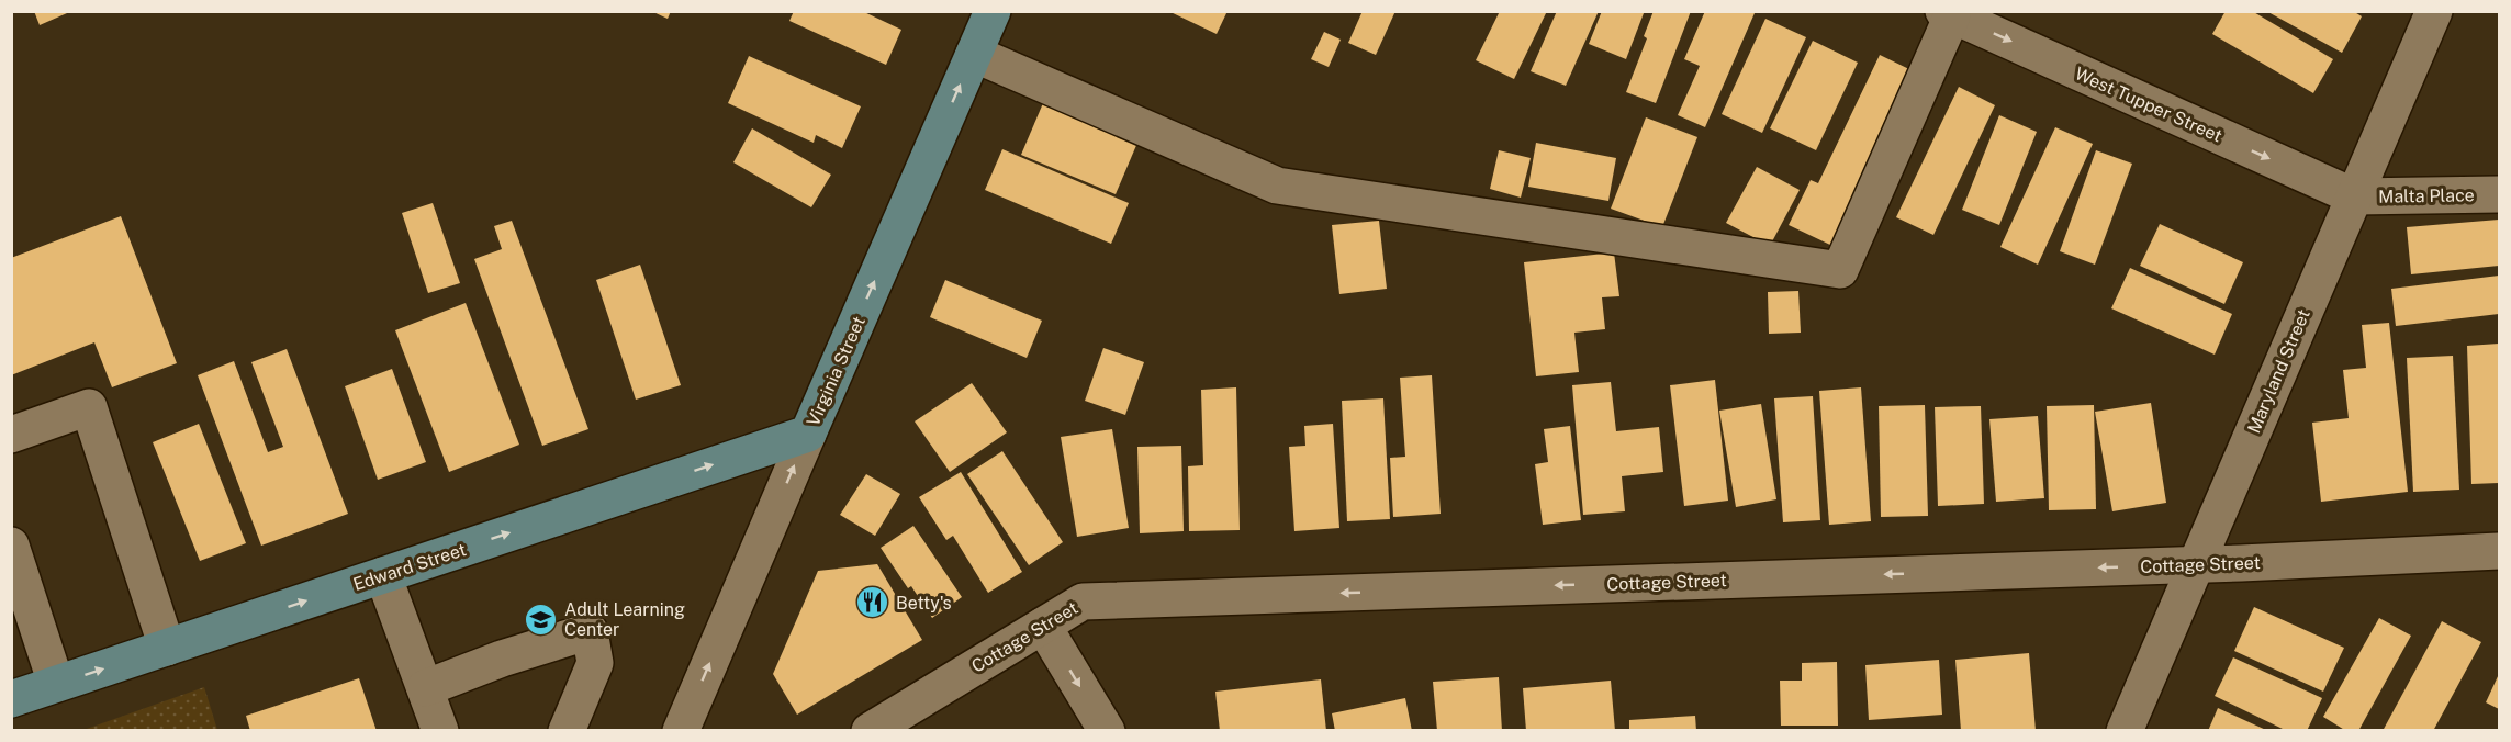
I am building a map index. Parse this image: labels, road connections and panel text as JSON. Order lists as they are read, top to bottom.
{
  "streets": {
    "main road": ["Virginia Street", "Edward Street"],
    "street": [
      "West Tupper Street",
      "Malta Place",
      "Maryland Street",
      "Cottage Street"
    ]
  },
  "crossings": [
    ["West Tupper Street", "Malta Place"],
    ["West Tupper Street", "Maryland Street"],
    ["Malta Place", "Maryland Street"],
    ["Virginia Street", "Edward Street"],
    ["Maryland Street", "Cottage Street"]
  ],
  "one_way": [
    "West Tupper Street",
    "Virginia Street",
    "Cottage Street",
    "Edward Street"
  ],
  "places": {
    "restaurant": ["Betty's"],
    "school or university": ["Adult Learning Center"]
  }
}
